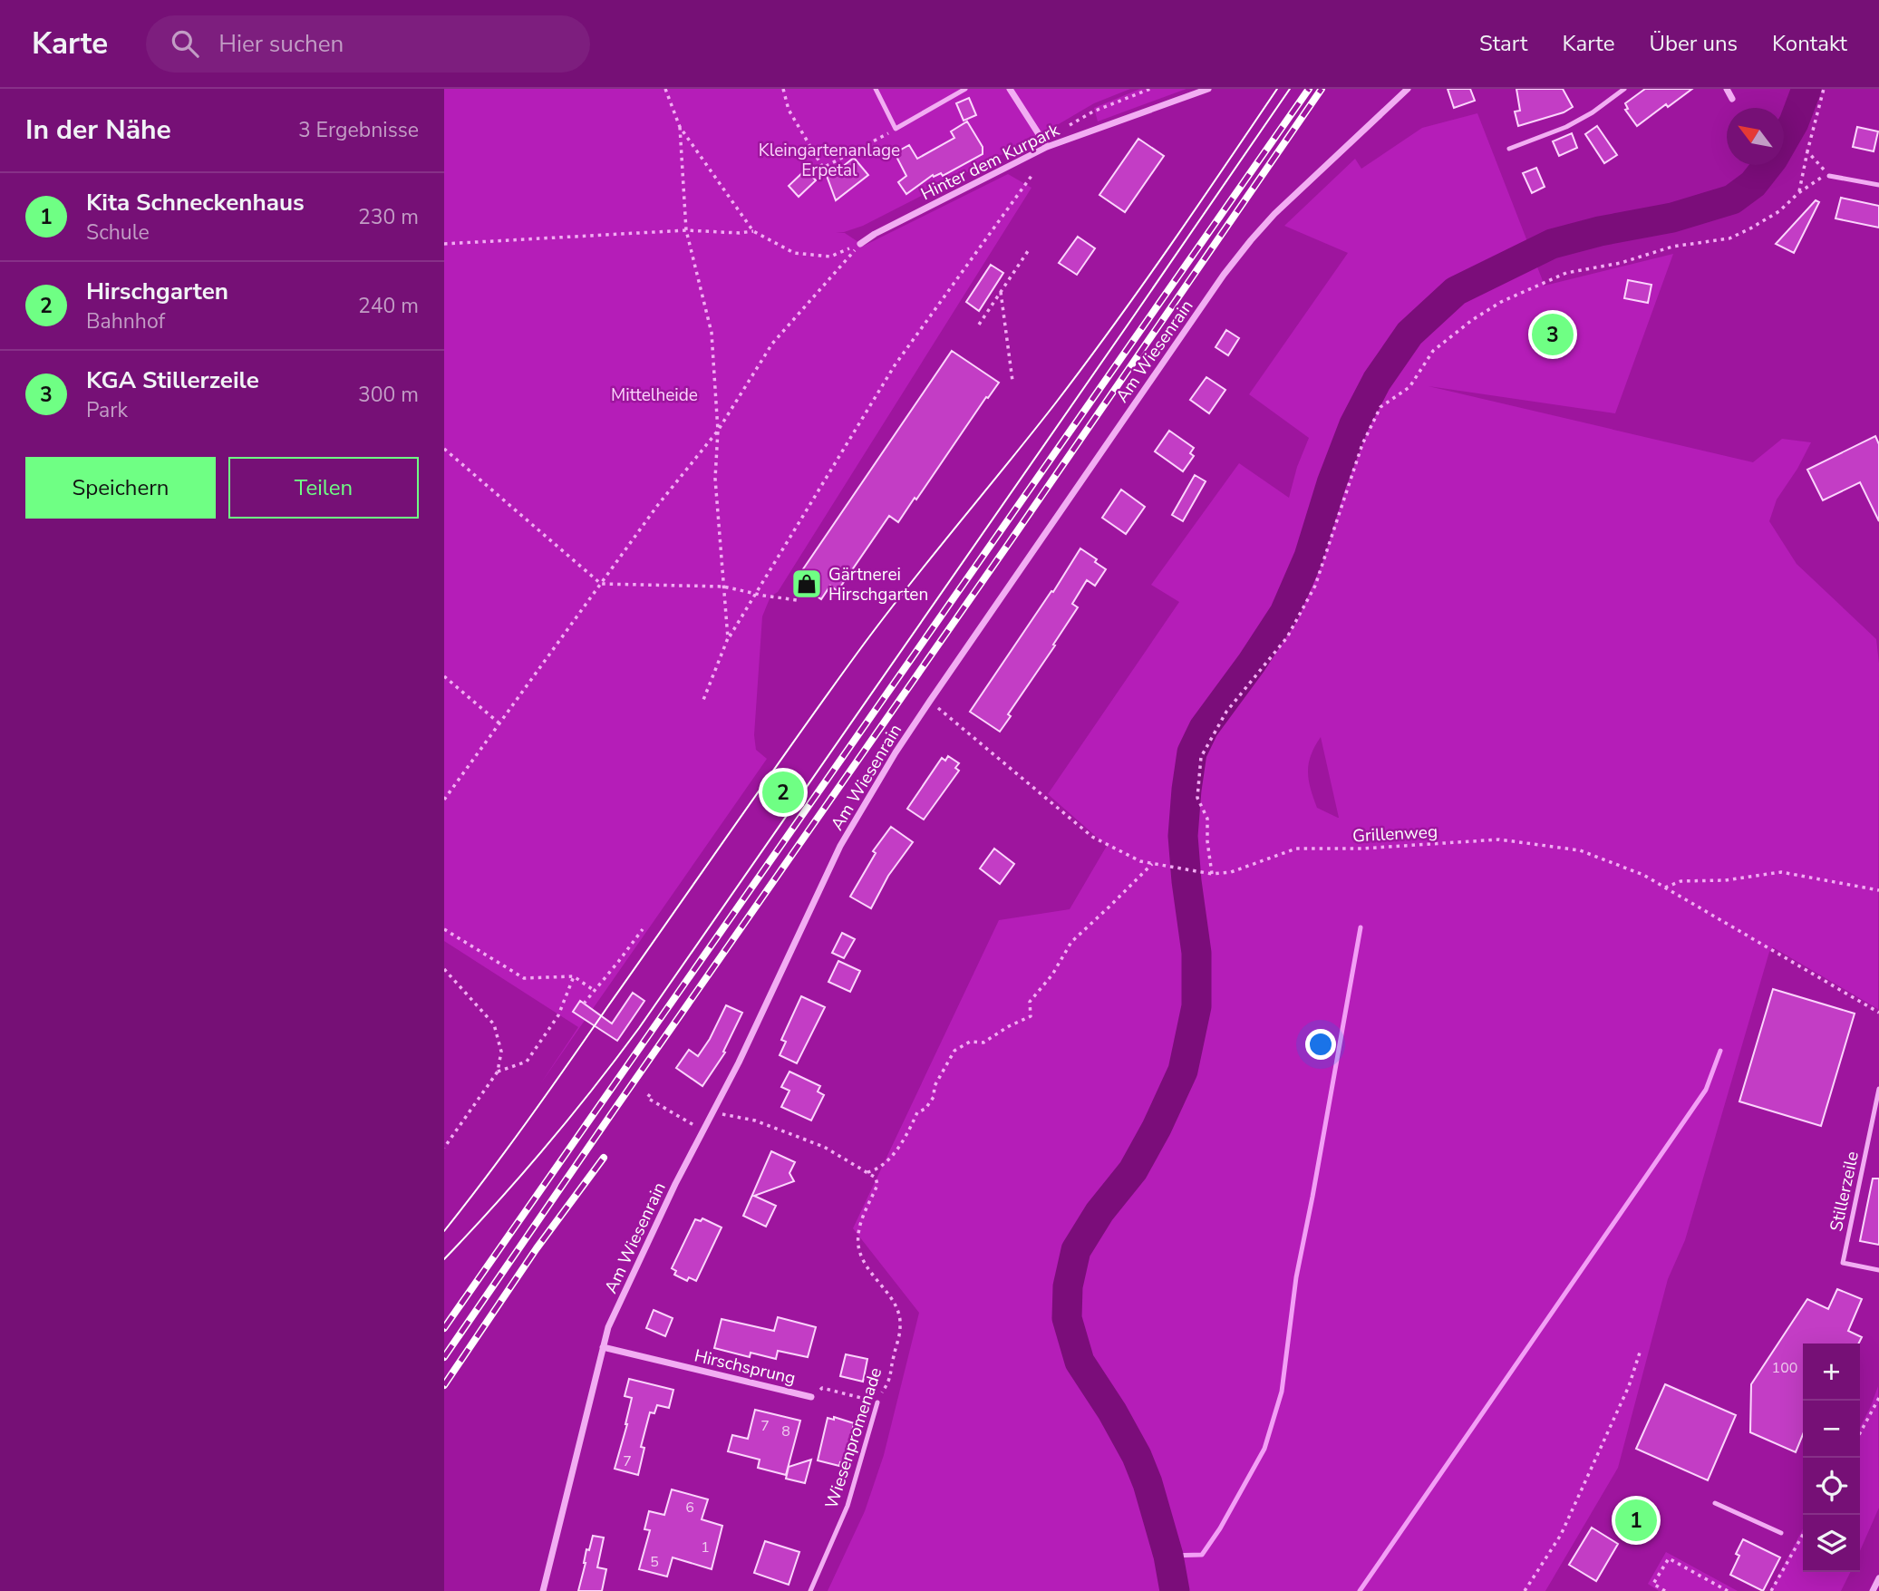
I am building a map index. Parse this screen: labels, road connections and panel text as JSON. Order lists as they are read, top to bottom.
{
  "streets": {
    "street": ["Hinter dem Kurpark", "Am Wiesenrain", "Hirschsprung"],
    "lane": ["Stillerzeile", "Wiesenpromenade"],
    "path": ["Grillenweg"]
  },
  "crossings": [
    ["Am Wiesenrain", "Grillenweg"],
    ["Am Wiesenrain", "Hirschsprung"],
    ["Hirschsprung", "Wiesenpromenade"]
  ],
  "parks": ["Kleingartenanlage Erpetal", "Mittelheide"],
  "places": {
    "shop": ["Gärtnerei Hirschgarten"]
  },
  "house_numbers": [
    "100",
    "7",
    "8",
    "7",
    "6",
    "1",
    "5"
  ],
  "north": "top left",
  "page": {
    "header": "Karte",
    "search": "Hier suchen",
    "nav": [
      "Start",
      "Karte",
      "Über uns",
      "Kontakt"
    ],
    "heading": ["In der Nähe", "3 Ergebnisse"],
    "list": [
      {
        "mark": "1",
        "name": "Kita Schneckenhaus",
        "note": "Schule",
        "value": "230 m"
      },
      {
        "mark": "2",
        "name": "Hirschgarten",
        "note": "Bahnhof",
        "value": "240 m"
      },
      {
        "mark": "3",
        "name": "KGA Stillerzeile",
        "note": "Park",
        "value": "300 m"
      }
    ],
    "pins": ["3", "2", "1"],
    "buttons": ["Speichern", "Teilen"],
    "map_buttons": ["+", "−"]
  }
}
